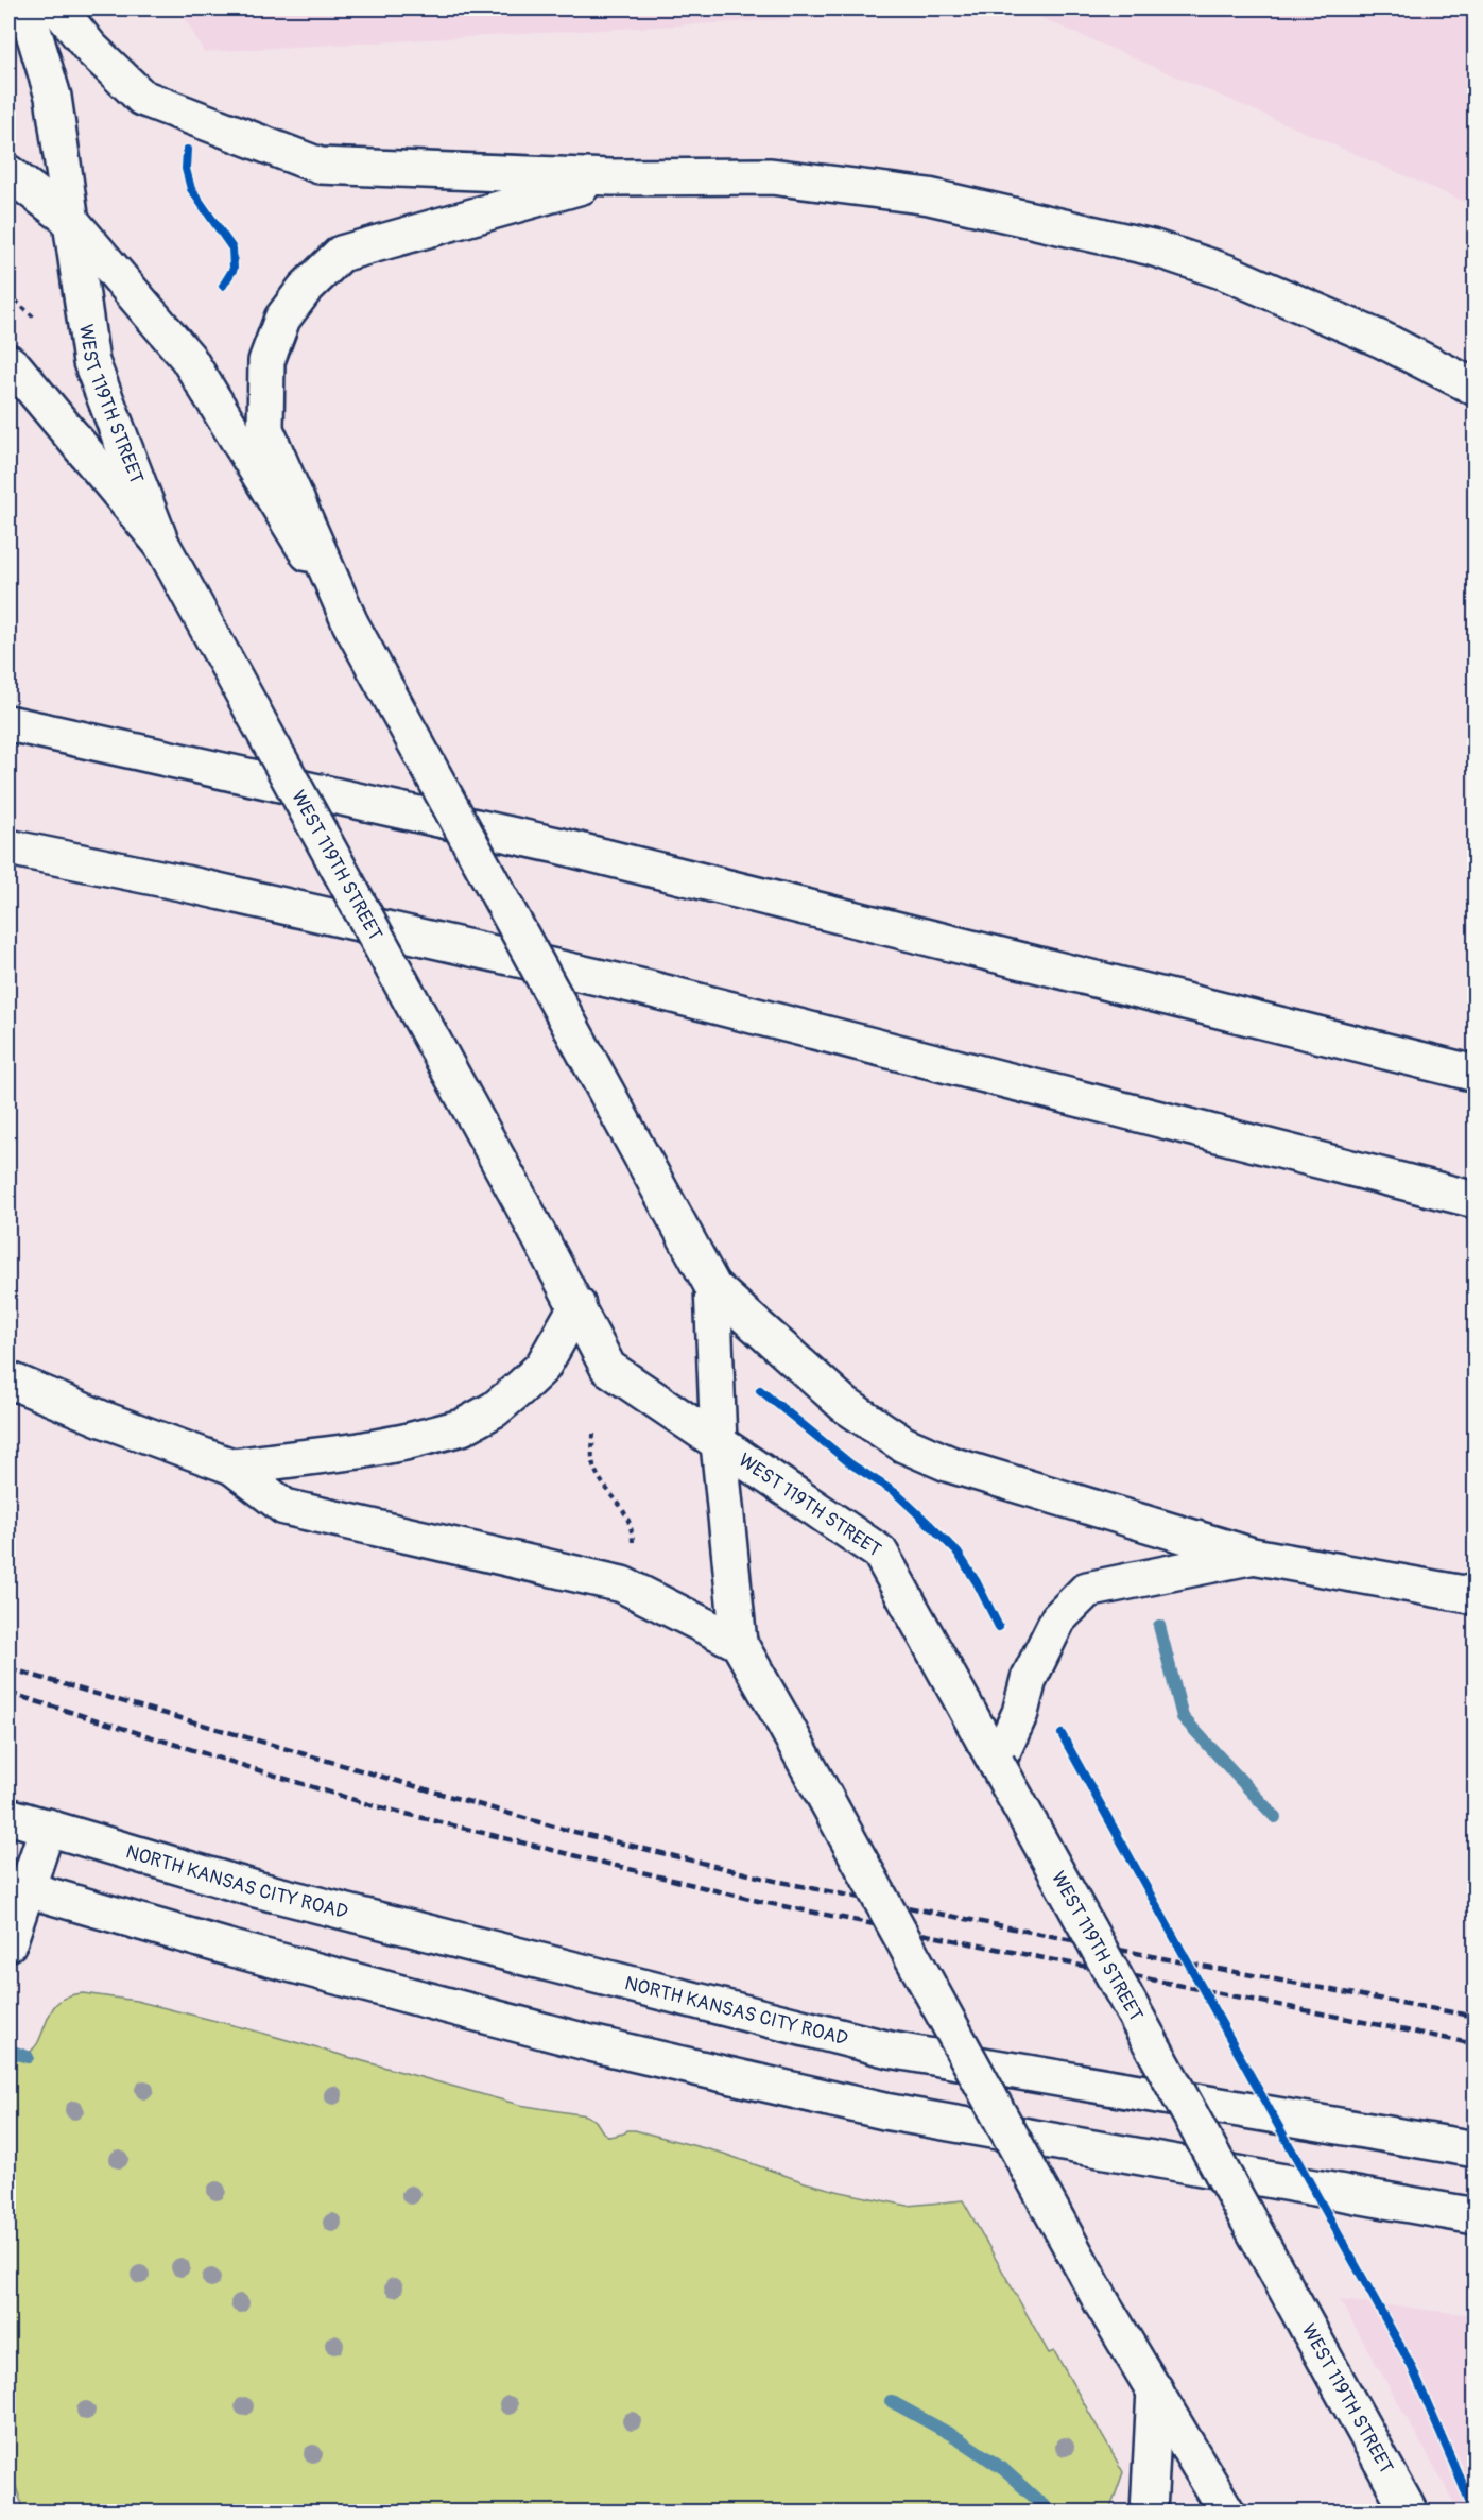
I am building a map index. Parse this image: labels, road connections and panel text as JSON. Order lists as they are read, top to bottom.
{
  "streets": {
    "main road": ["WEST 119TH STREET", "NORTH KANSAS CITY ROAD"]
  }
}
